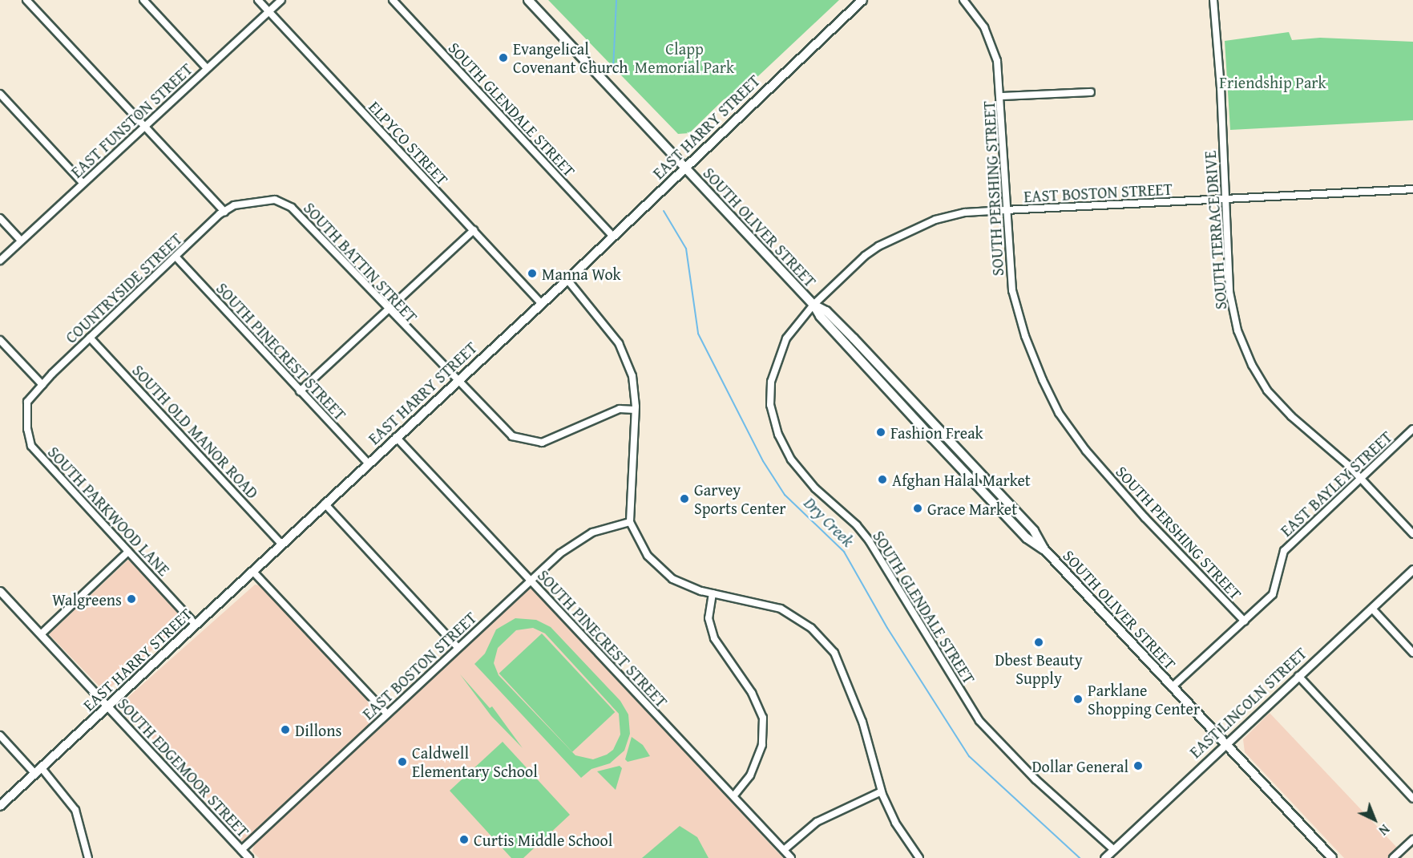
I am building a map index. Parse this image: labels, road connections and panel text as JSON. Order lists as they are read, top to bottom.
{
  "streets": {
    "main road": ["EAST HARRY STREET", "SOUTH OLIVER STREET"],
    "street": [
      "SOUTH GLENDALE STREET",
      "EAST FUNSTON STREET",
      "ELPYCO STREET",
      "SOUTH PERSHING STREET",
      "EAST BOSTON STREET",
      "SOUTH TERRACE DRIVE",
      "SOUTH BATTIN STREET",
      "COUNTRYSIDE STREET",
      "SOUTH PINECREST STREET",
      "SOUTH OLD MANOR ROAD",
      "EAST BAYLEY STREET",
      "SOUTH PARKWOOD LANE",
      "EAST LINCOLN STREET",
      "SOUTH EDGEMOOR STREET"
    ]
  },
  "crossings": [
    ["SOUTH GLENDALE STREET", "EAST HARRY STREET"],
    ["SOUTH GLENDALE STREET", "EAST BOSTON STREET"],
    ["SOUTH GLENDALE STREET", "SOUTH OLIVER STREET"],
    ["SOUTH GLENDALE STREET", "EAST LINCOLN STREET"],
    ["EAST FUNSTON STREET", "ELPYCO STREET"],
    ["EAST HARRY STREET", "ELPYCO STREET"],
    ["EAST HARRY STREET", "SOUTH OLIVER STREET"],
    ["EAST HARRY STREET", "SOUTH BATTIN STREET"],
    ["EAST HARRY STREET", "SOUTH PINECREST STREET"],
    ["EAST HARRY STREET", "SOUTH OLD MANOR ROAD"],
    ["EAST HARRY STREET", "SOUTH PARKWOOD LANE"],
    ["EAST HARRY STREET", "SOUTH EDGEMOOR STREET"],
    ["SOUTH PERSHING STREET", "EAST BOSTON STREET"],
    ["SOUTH PERSHING STREET", "EAST BAYLEY STREET"],
    ["EAST BOSTON STREET", "SOUTH OLIVER STREET"],
    ["EAST BOSTON STREET", "SOUTH TERRACE DRIVE"],
    ["EAST BOSTON STREET", "SOUTH PINECREST STREET"],
    ["EAST BOSTON STREET", "SOUTH EDGEMOOR STREET"],
    ["SOUTH OLIVER STREET", "EAST BAYLEY STREET"],
    ["SOUTH OLIVER STREET", "EAST LINCOLN STREET"],
    ["SOUTH TERRACE DRIVE", "EAST BAYLEY STREET"],
    ["SOUTH BATTIN STREET", "COUNTRYSIDE STREET"],
    ["COUNTRYSIDE STREET", "SOUTH PINECREST STREET"],
    ["COUNTRYSIDE STREET", "SOUTH OLD MANOR ROAD"],
    ["COUNTRYSIDE STREET", "SOUTH PARKWOOD LANE"]
  ],
  "water": ["Dry Creek"],
  "parks": ["Clapp Memorial Park", "Friendship Park"],
  "places": [
    "Evangelical Covenant Church",
    "Manna Wok",
    "Fashion Freak",
    "Afghan Halal Market",
    "Garvey Sports Center",
    "Grace Market",
    "Walgreens",
    "Dbest Beauty Supply",
    "Parklane Shopping Center",
    "Dillons",
    "Caldwell Elementary School",
    "Dollar General",
    "Curtis Middle School"
  ],
  "north": "bottom right"
}
